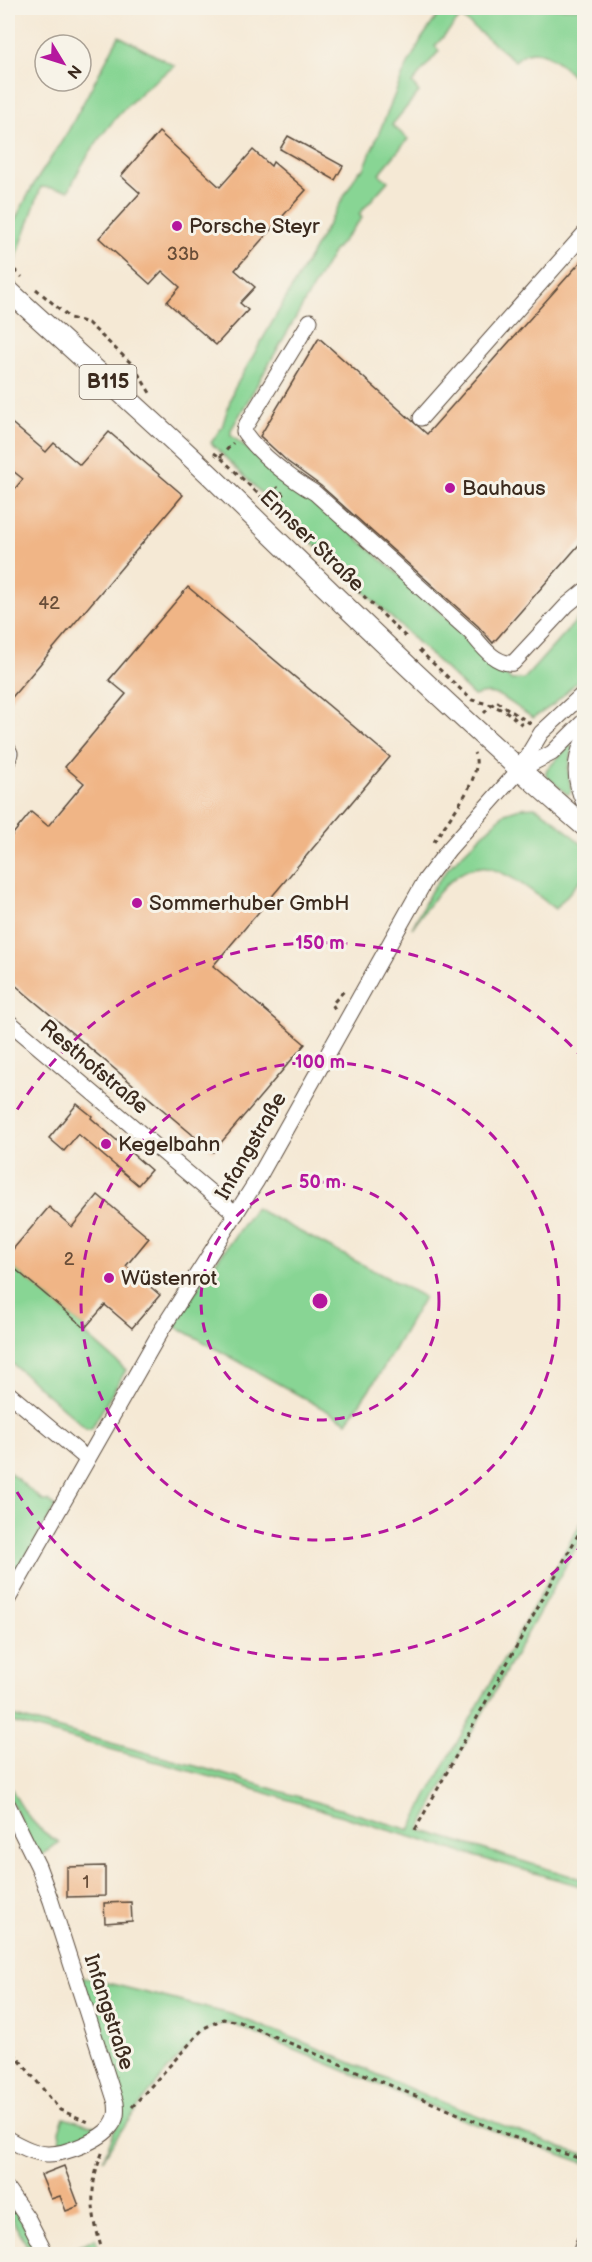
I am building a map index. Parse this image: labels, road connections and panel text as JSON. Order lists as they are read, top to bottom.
{
  "streets": {
    "main road": ["B115", "Ennser Straße"],
    "street": ["Resthofstraße", "Infangstraße"]
  },
  "crossings": [
    ["Ennser Straße", "Infangstraße"],
    ["Resthofstraße", "Infangstraße"]
  ],
  "places": [
    "Porsche Steyr",
    "Bauhaus",
    "Sommerhuber GmbH",
    "Kegelbahn",
    "Wüstenrot"
  ],
  "house_numbers": [
    "33b",
    "42",
    "2",
    "1"
  ],
  "north": "bottom right",
  "rings": ["150 m", "100 m", "50 m"]
}
